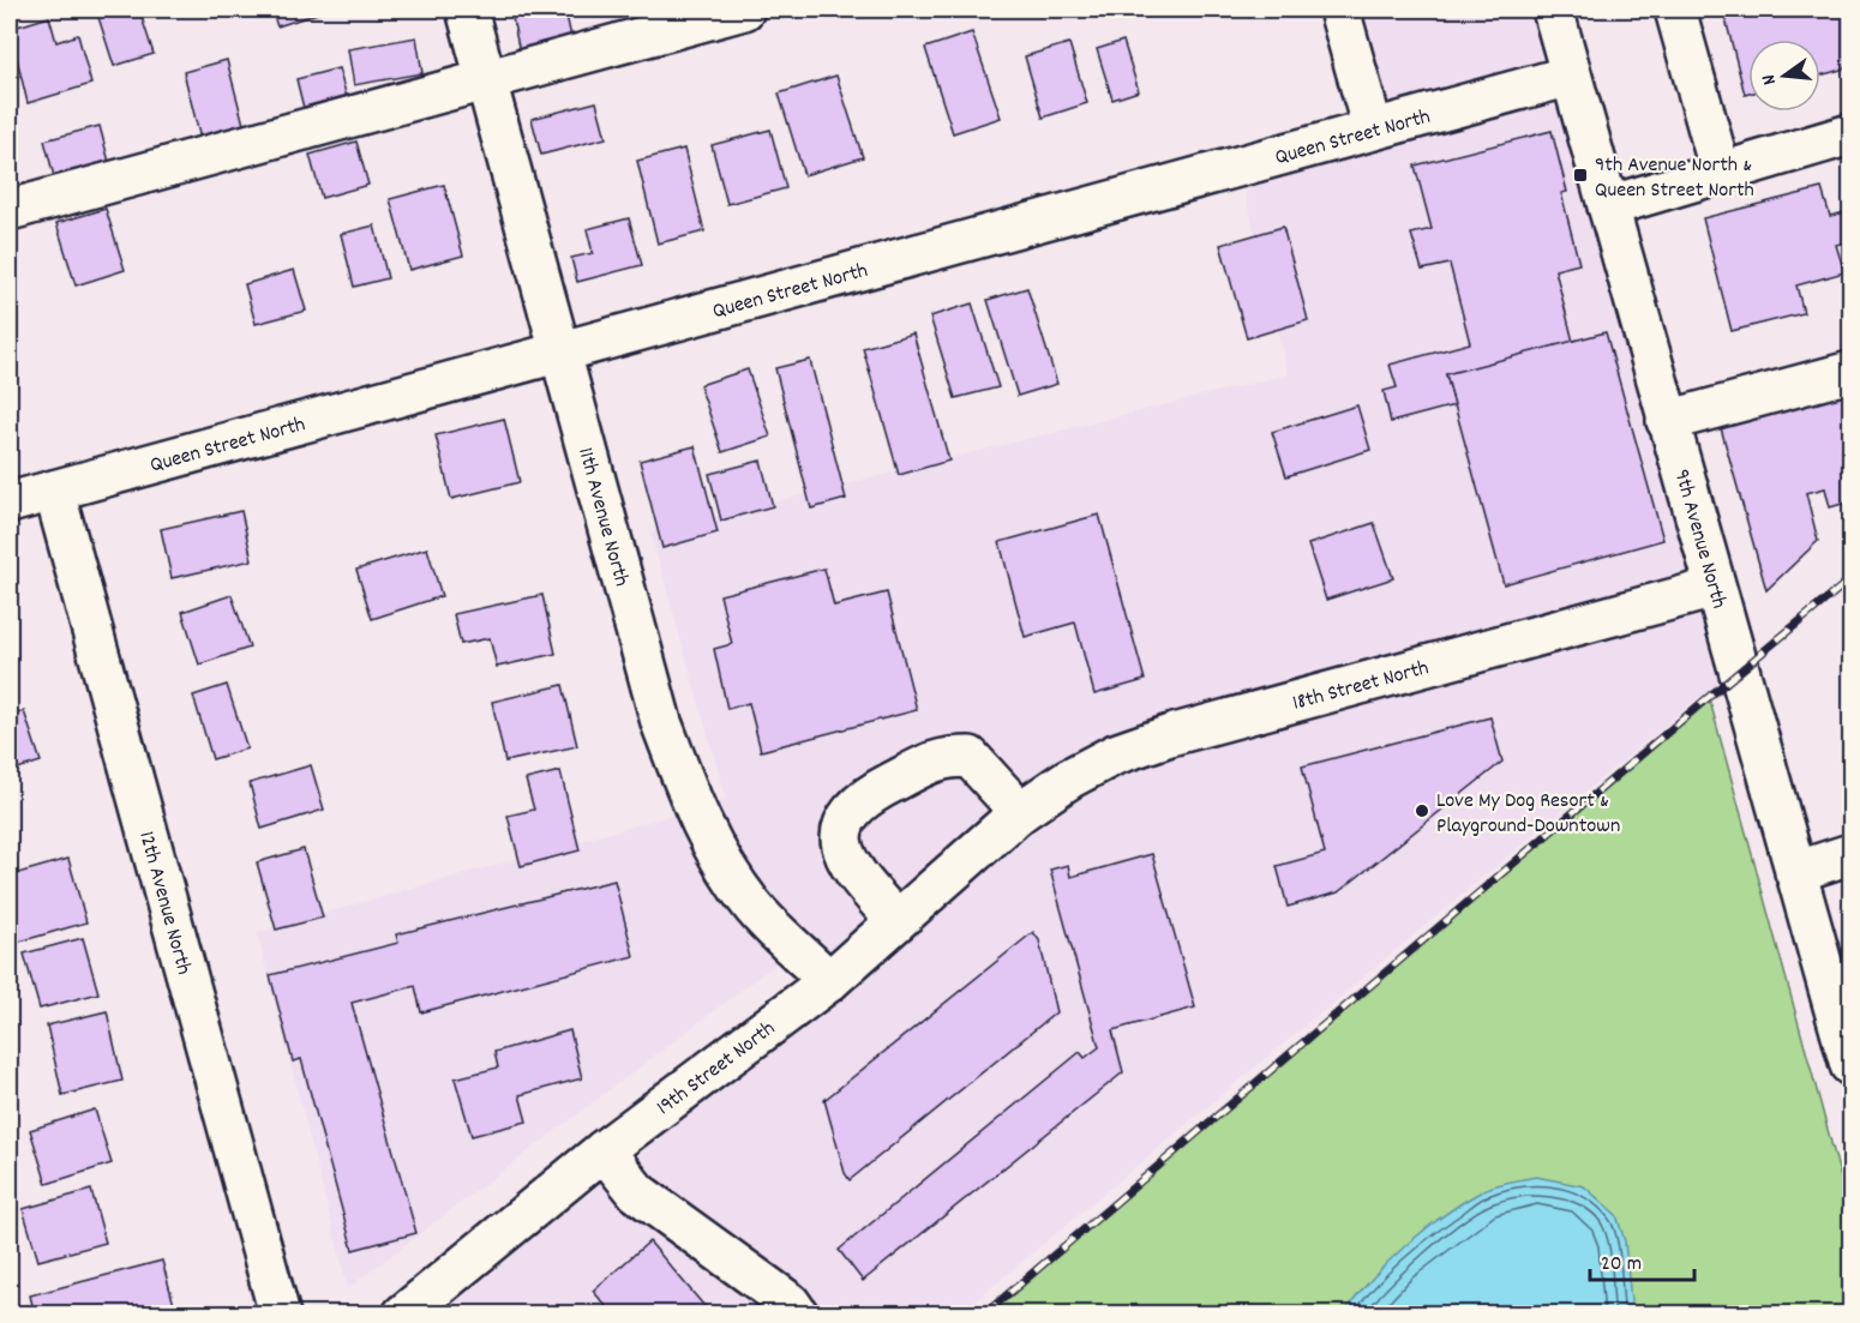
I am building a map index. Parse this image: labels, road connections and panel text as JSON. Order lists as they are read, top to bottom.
{
  "streets": {
    "street": [
      "Queen Street North",
      "11th Avenue North",
      "9th Avenue North",
      "18th Street North",
      "12th Avenue North",
      "19th Street North"
    ]
  },
  "crossings": [
    ["Queen Street North", "11th Avenue North"],
    ["Queen Street North", "9th Avenue North"],
    ["Queen Street North", "12th Avenue North"],
    ["11th Avenue North", "19th Street North"],
    ["9th Avenue North", "18th Street North"],
    ["18th Street North", "19th Street North"]
  ],
  "places": {
    "transit": ["9th Avenue North & Queen Street North"],
    "other": ["Love My Dog Resort & Playground-Downtown"]
  },
  "scale_bar": "20 m",
  "north": "left"
}
